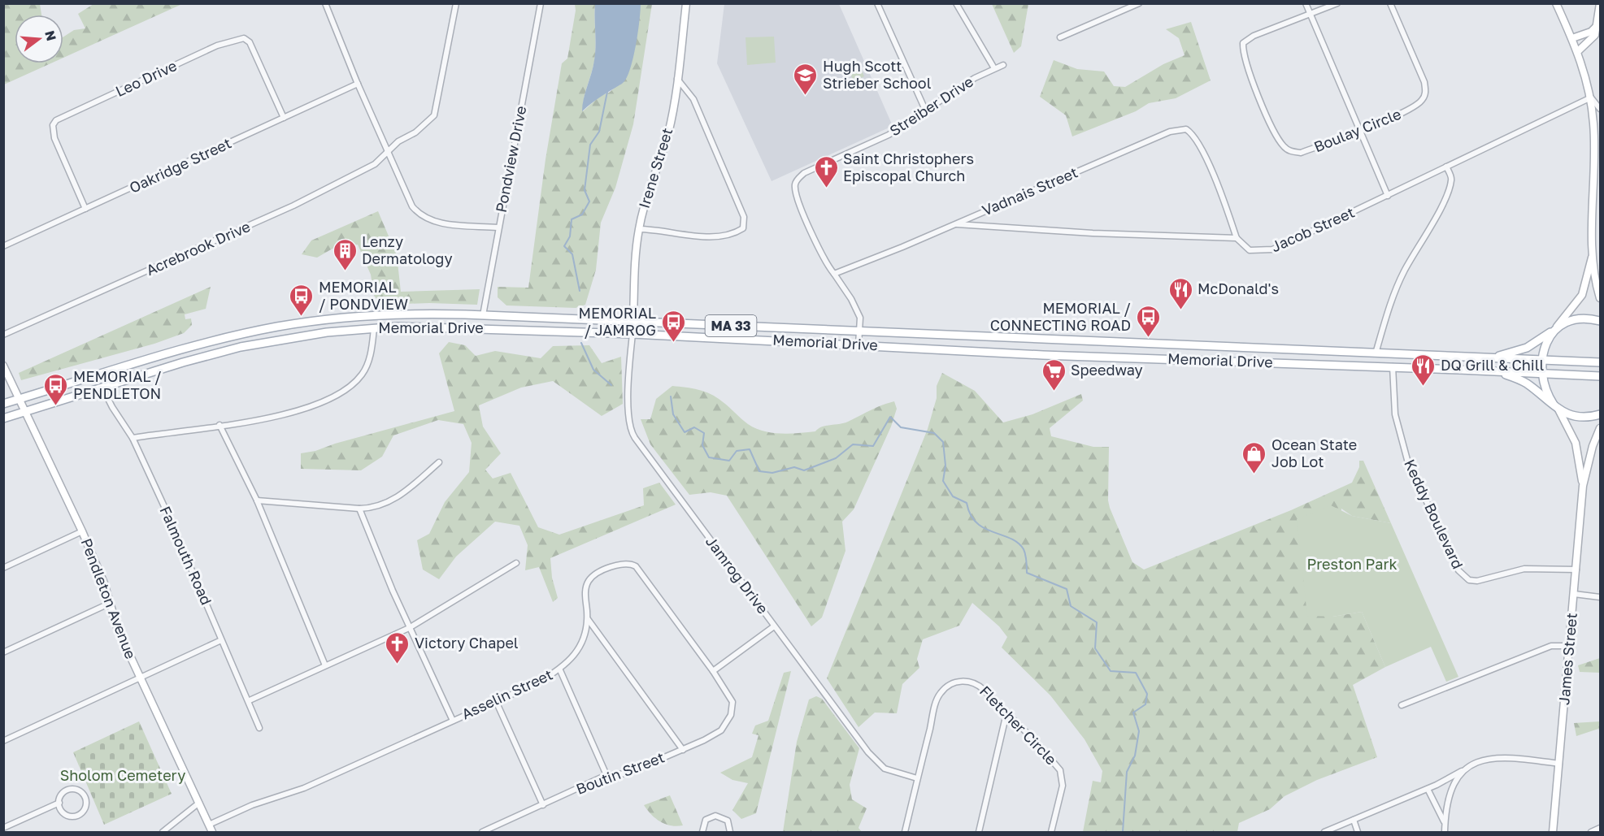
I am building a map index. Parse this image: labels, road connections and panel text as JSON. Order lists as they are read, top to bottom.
{
  "streets": {
    "main road": [
      "Irene Street",
      "MA 33",
      "Memorial Drive",
      "Pendleton Avenue",
      "James Street"
    ],
    "street": [
      "Leo Drive",
      "Streiber Drive",
      "Boulay Circle",
      "Pondview Drive",
      "Oakridge Street",
      "Vadnais Street",
      "Jacob Street",
      "Acrebrook Drive",
      "Keddy Boulevard",
      "Falmouth Road",
      "Jamrog Drive",
      "Asselin Street",
      "Fletcher Circle",
      "Boutin Street"
    ]
  },
  "crossings": [
    ["Leo Drive", "Oakridge Street"],
    ["Streiber Drive", "Vadnais Street"],
    ["Pondview Drive", "Memorial Drive"],
    ["Irene Street", "Memorial Drive"],
    ["Irene Street", "Jamrog Drive"],
    ["Vadnais Street", "Jacob Street"],
    ["Memorial Drive", "Keddy Boulevard"],
    ["Memorial Drive", "Falmouth Road"],
    ["Memorial Drive", "Jamrog Drive"],
    ["Memorial Drive", "Pendleton Avenue"],
    ["Keddy Boulevard", "James Street"],
    ["Jamrog Drive", "Fletcher Circle"],
    ["Pendleton Avenue", "Asselin Street"],
    ["Asselin Street", "Boutin Street"]
  ],
  "parks": ["Preston Park", "Sholom Cemetery"],
  "places": {
    "school or university": ["Hugh Scott Strieber School"],
    "church": ["Saint Christophers Episcopal Church", "Victory Chapel"],
    "building": ["Lenzy Dermatology"],
    "restaurant": ["McDonald's", "DQ Grill & Chill"],
    "bus stop": [
      "MEMORIAL / PONDVIEW",
      "MEMORIAL / CONNECTING ROAD",
      "MEMORIAL / JAMROG",
      "MEMORIAL / PENDLETON"
    ],
    "supermarket": ["Speedway"],
    "shop": ["Ocean State Job Lot"]
  },
  "north": "right"
}
